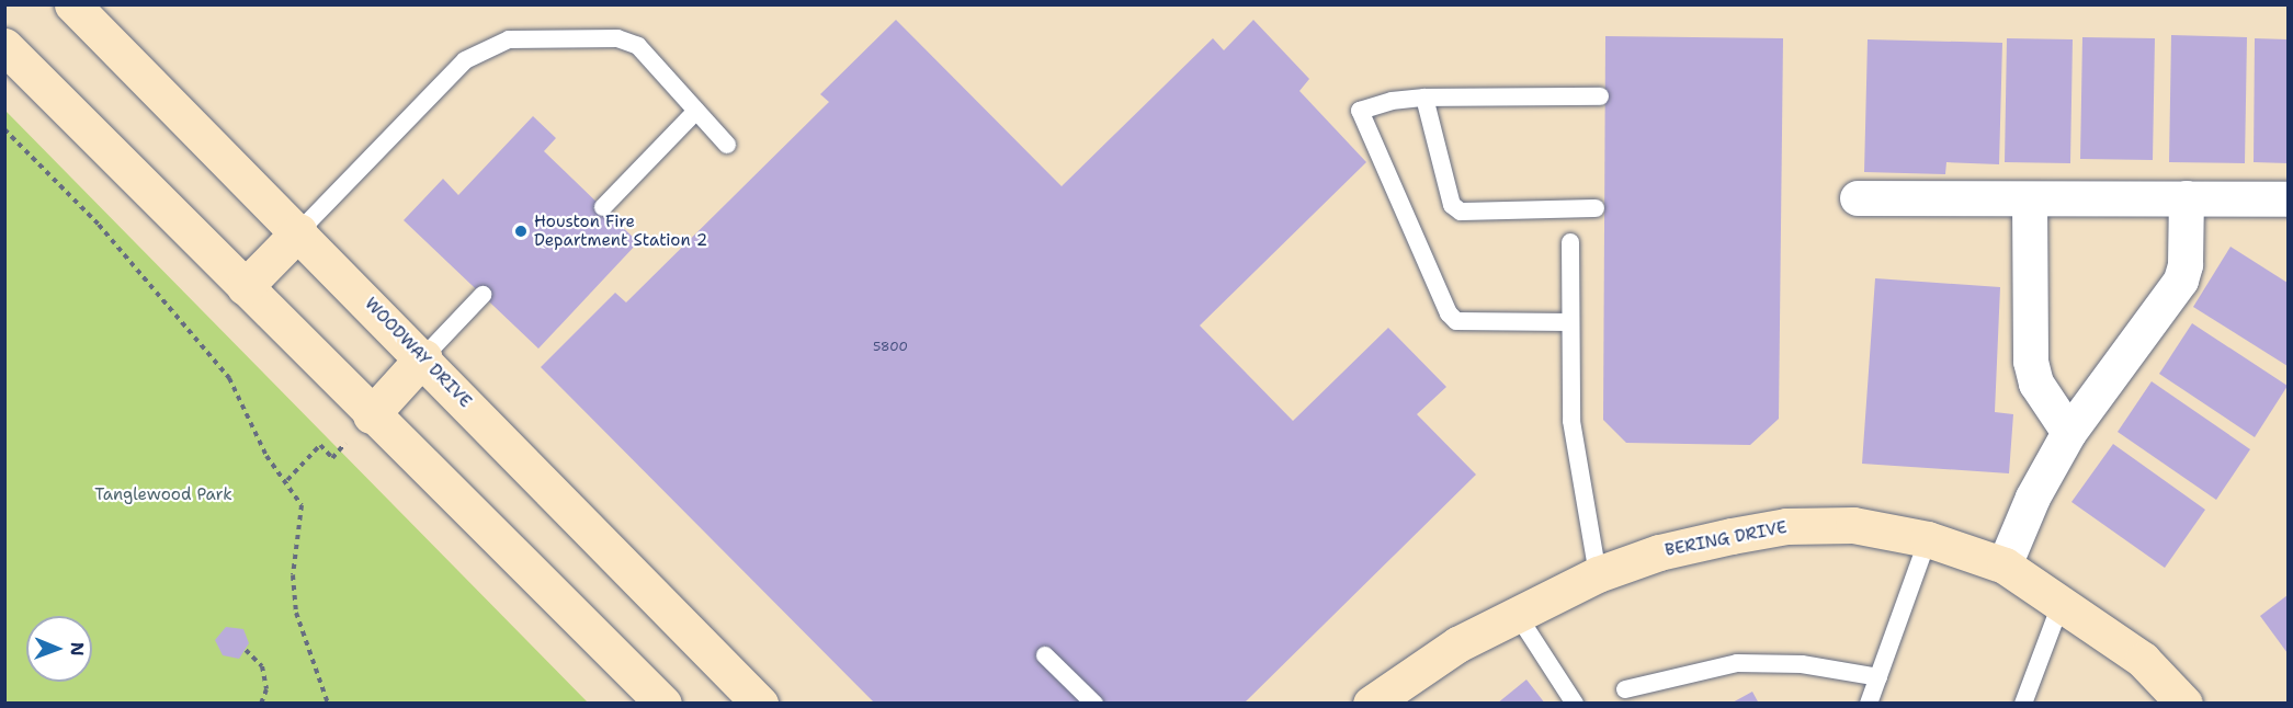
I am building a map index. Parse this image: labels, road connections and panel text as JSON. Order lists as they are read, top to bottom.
{
  "streets": {
    "main road": ["WOODWAY DRIVE", "BERING DRIVE"]
  },
  "parks": ["Tanglewood Park"],
  "places": ["Houston Fire Department Station 2"],
  "house_numbers": ["5800"],
  "north": "right"
}
